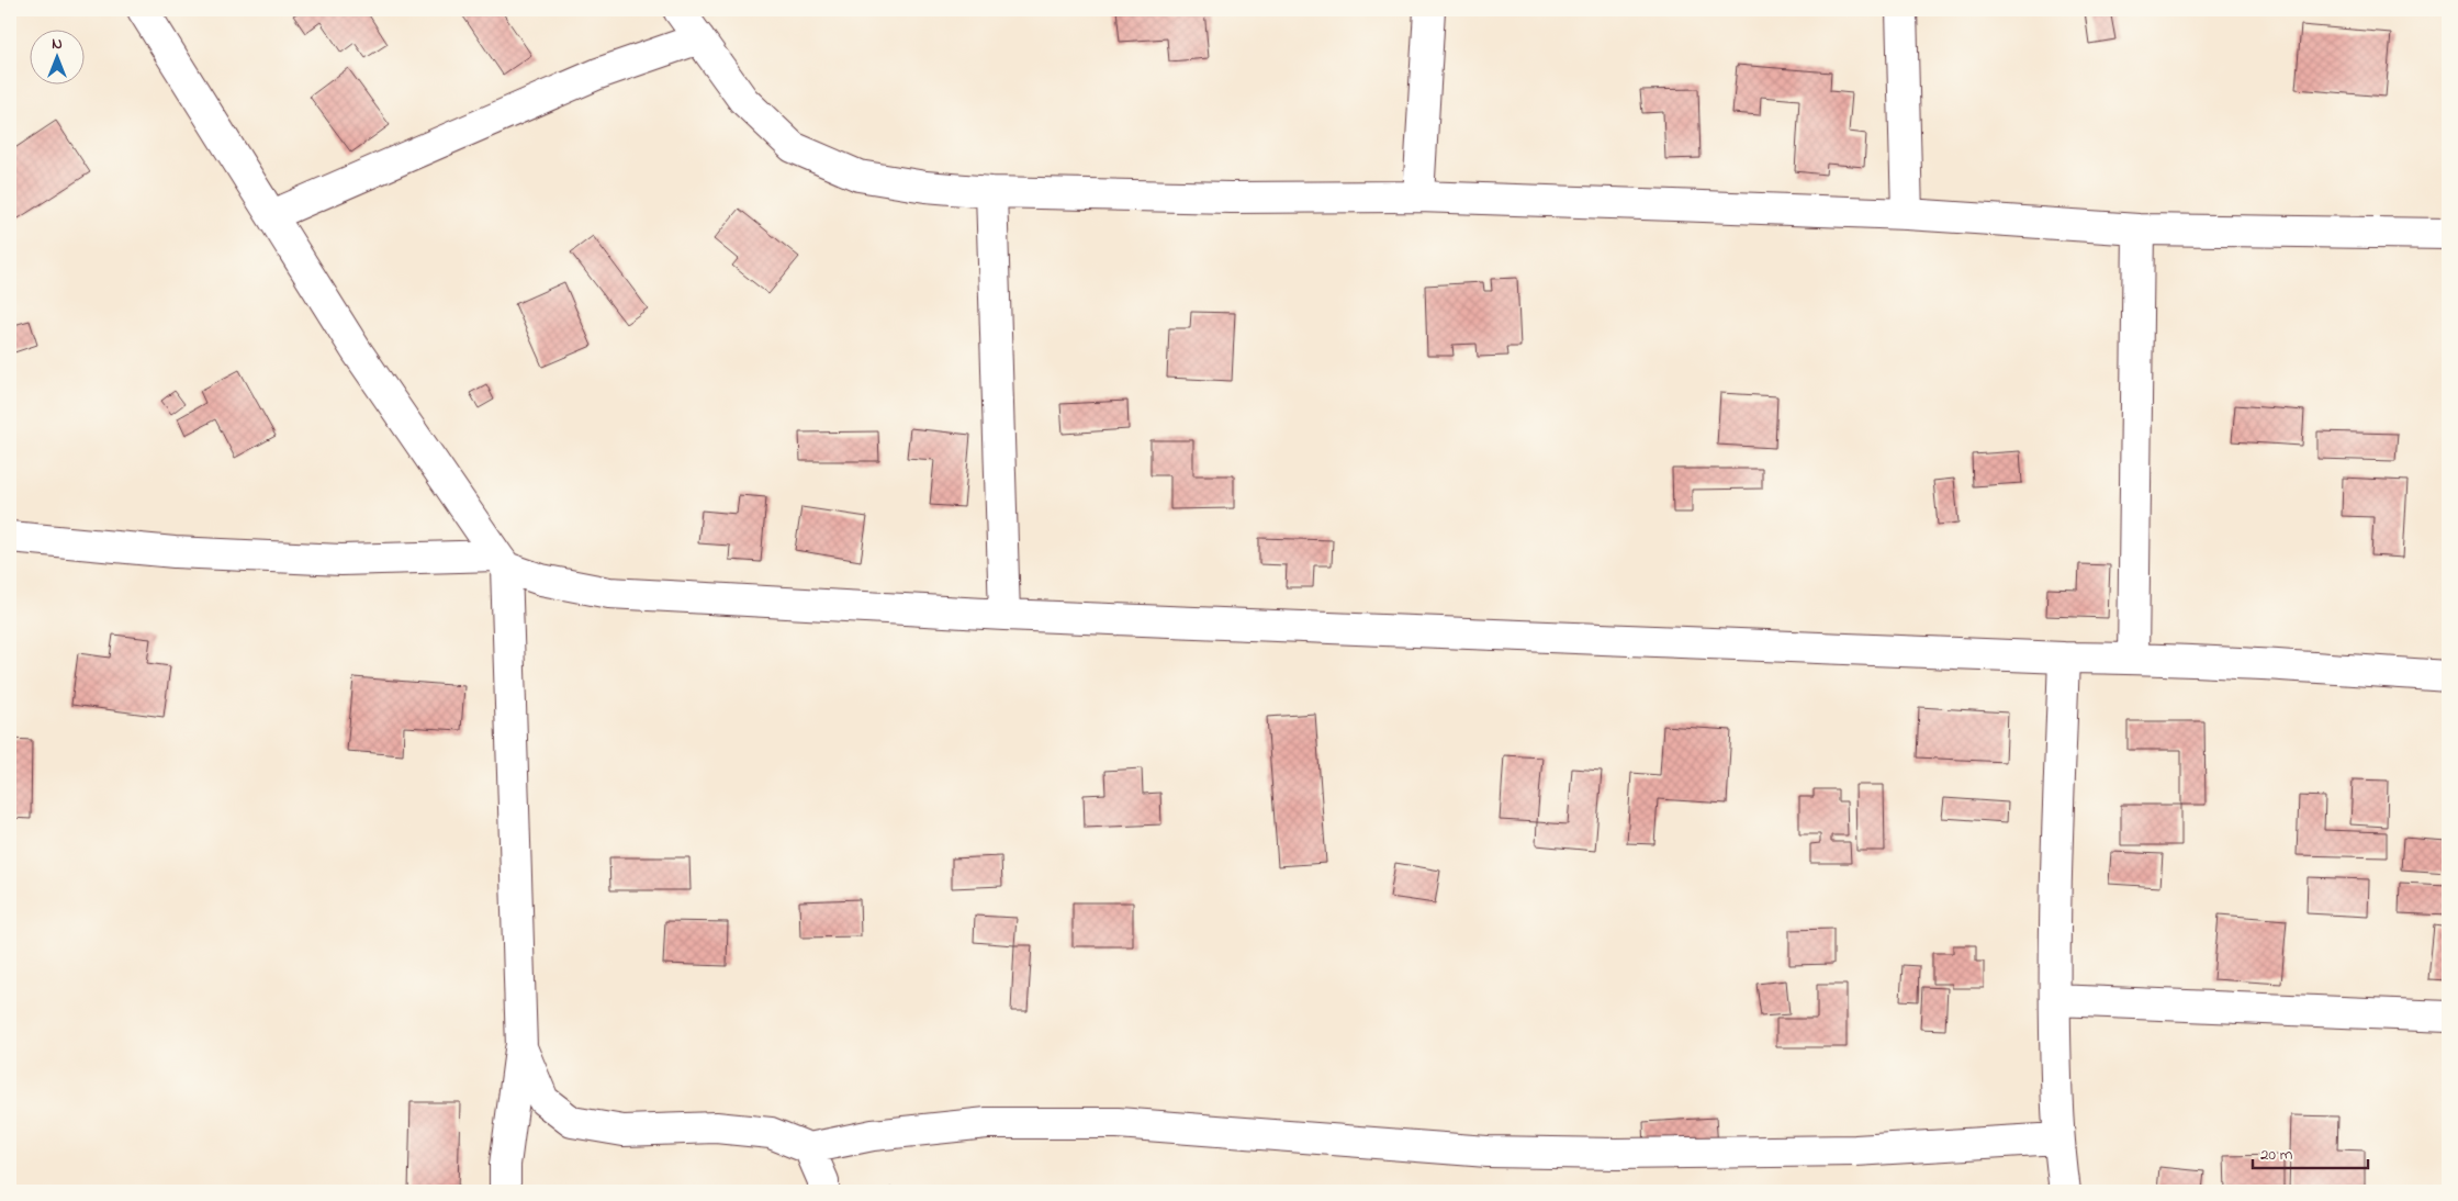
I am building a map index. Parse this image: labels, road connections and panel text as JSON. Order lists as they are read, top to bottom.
{
  "scale_bar": "20 m",
  "north": "top"
}
